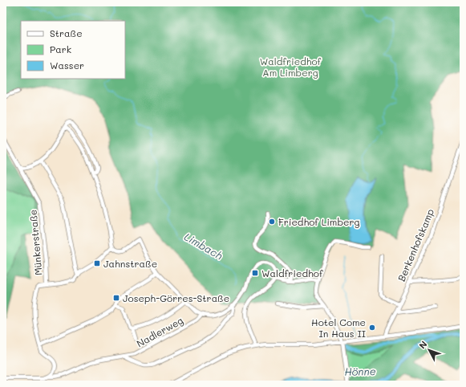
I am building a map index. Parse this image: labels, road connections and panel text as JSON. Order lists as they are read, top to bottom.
{
  "streets": {
    "street": ["Münkerstraße", "Berkenhofskamp", "Nadlerweg"]
  },
  "water": ["Limbach", "Hönne"],
  "parks": ["Waldfriedhof Am Limberg"],
  "places": {
    "other": ["Friedhof Limberg", "Hotel Come In Haus II"],
    "transit": ["Jahnstraße", "Waldfriedhof", "Joseph-Görres-Straße"]
  },
  "legend": ["Straße", "Park", "Wasser"],
  "north": "top left"
}
